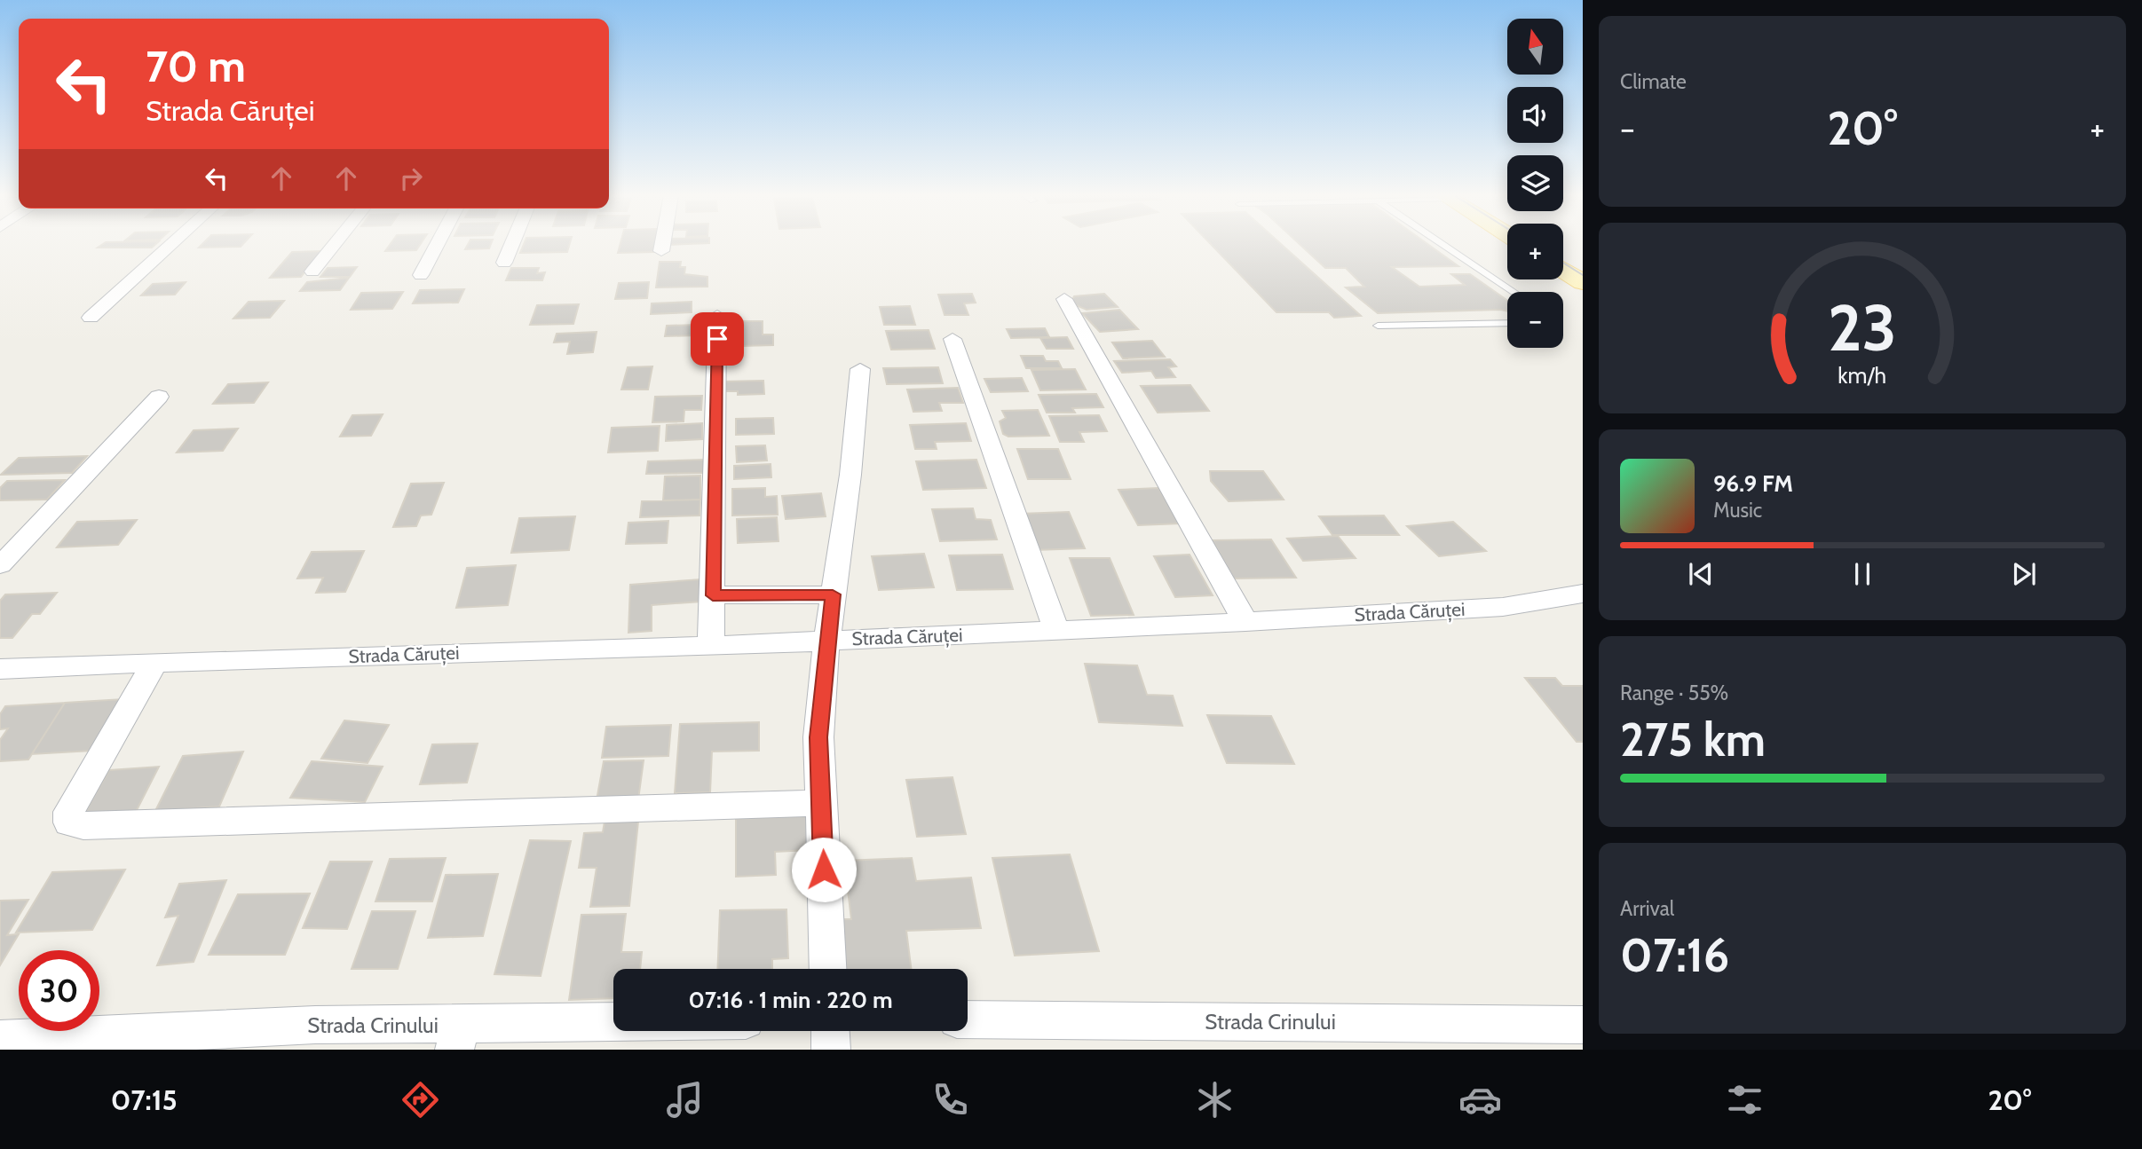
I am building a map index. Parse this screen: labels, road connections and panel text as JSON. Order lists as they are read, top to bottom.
{
  "streets": {
    "street": ["Strada Căruței", "Strada Crinului"]
  },
  "north": "top",
  "page": {
    "tile": [
      "Climate",
      ["Range · 55%", "275 km"],
      ["Arrival", "07:16"]
    ],
    "map_buttons": ["+", "−"],
    "turn": ["70 m", "Strada Căruței"],
    "heat": ["−", "20°", "+"],
    "song": ["96.9 FM", "Music"],
    "limit": "30",
    "trip": "07:16 · 1 min · 220 m",
    "tabs": ["07:15", "20°"],
    "gauge": ["23", "km/h"]
  }
}
